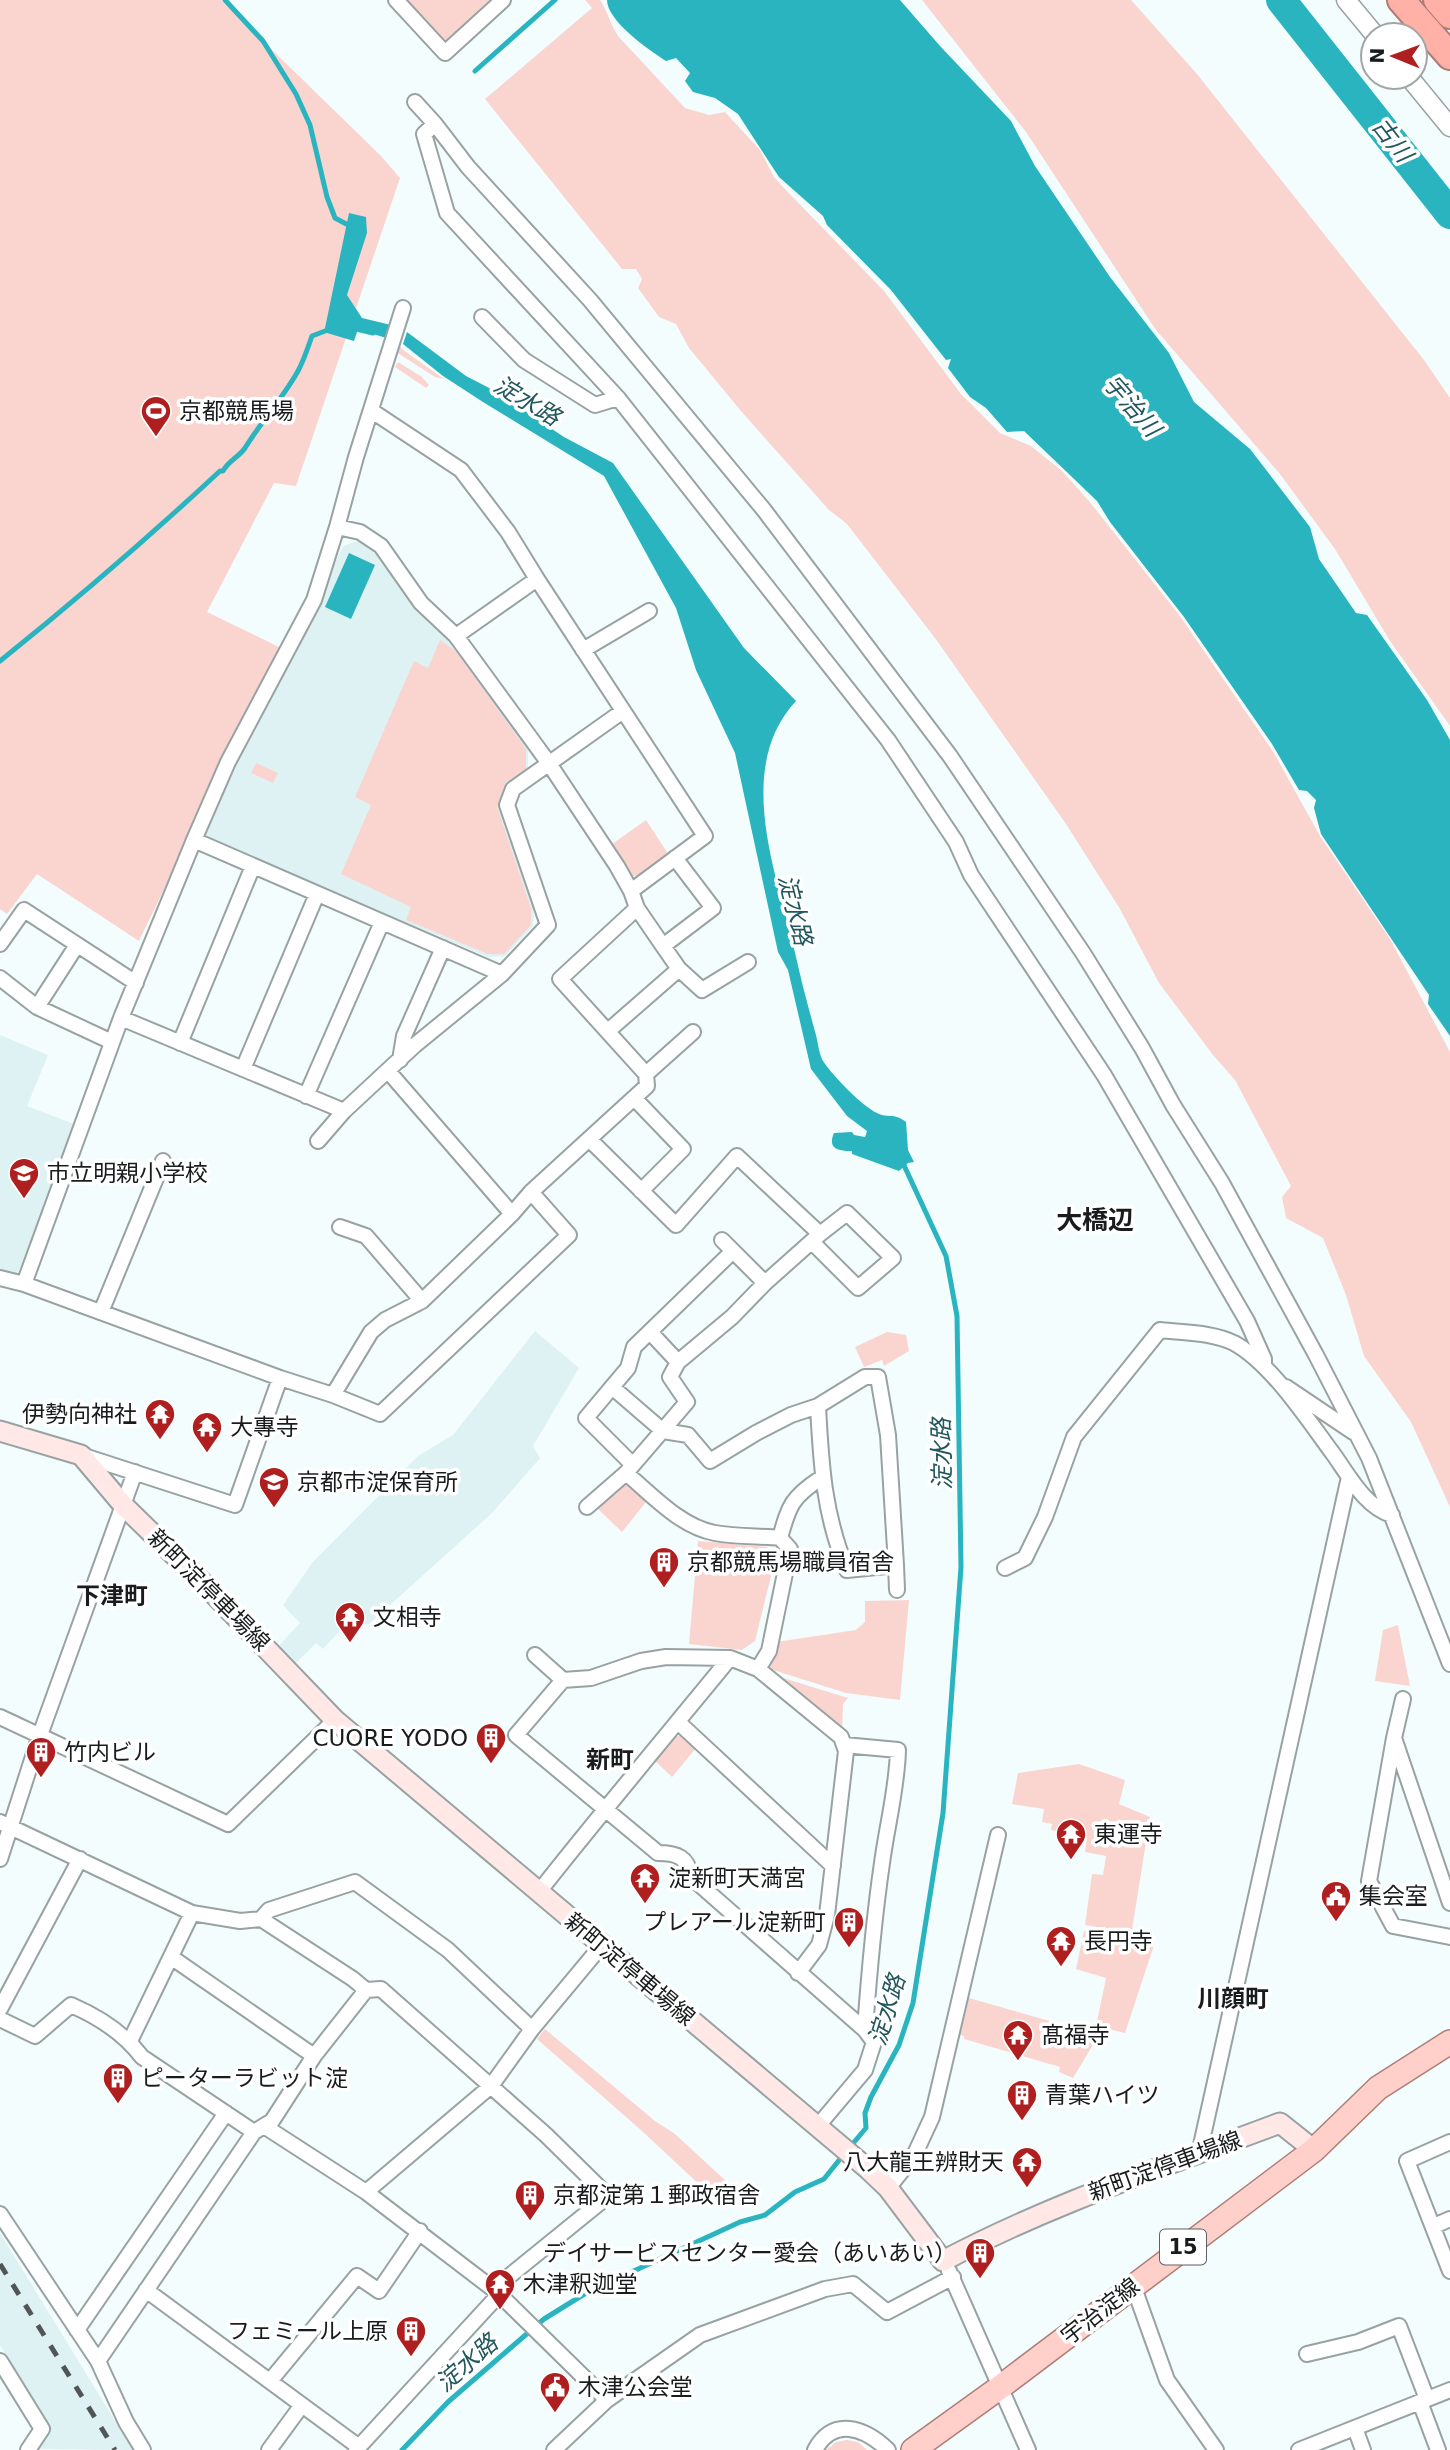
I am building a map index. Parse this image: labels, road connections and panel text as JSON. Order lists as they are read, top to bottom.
{
  "streets": {
    "main road": ["新町淀停車場線", "15", "宇治淀線"]
  },
  "crossings": [
    ["新町淀停車場線", "宇治淀線"]
  ],
  "districts": [
    "大橋辺",
    "下津町",
    "新町",
    "川顔町"
  ],
  "water": ["古川", "淀水路", "宇治川"],
  "places": {
    "sports": ["京都競馬場"],
    "school or university": ["市立明親小学校", "京都市淀保育所"],
    "temple": [
      "伊勢向神社",
      "大專寺",
      "文相寺",
      "東運寺",
      "淀新町天満宮",
      "長円寺",
      "髙福寺",
      "八大龍王辨財天",
      "木津釈迦堂"
    ],
    "building": [
      "京都競馬場職員宿舎",
      "CUORE YODO",
      "竹内ビル",
      "プレアール淀新町",
      "ピーターラビット淀",
      "青葉ハイツ",
      "京都淀第１郵政宿舎",
      "デイサービスセンター愛会（あいあい）",
      "フェミール上原"
    ],
    "public building": ["集会室", "木津公会堂"]
  },
  "north": "left"
}
